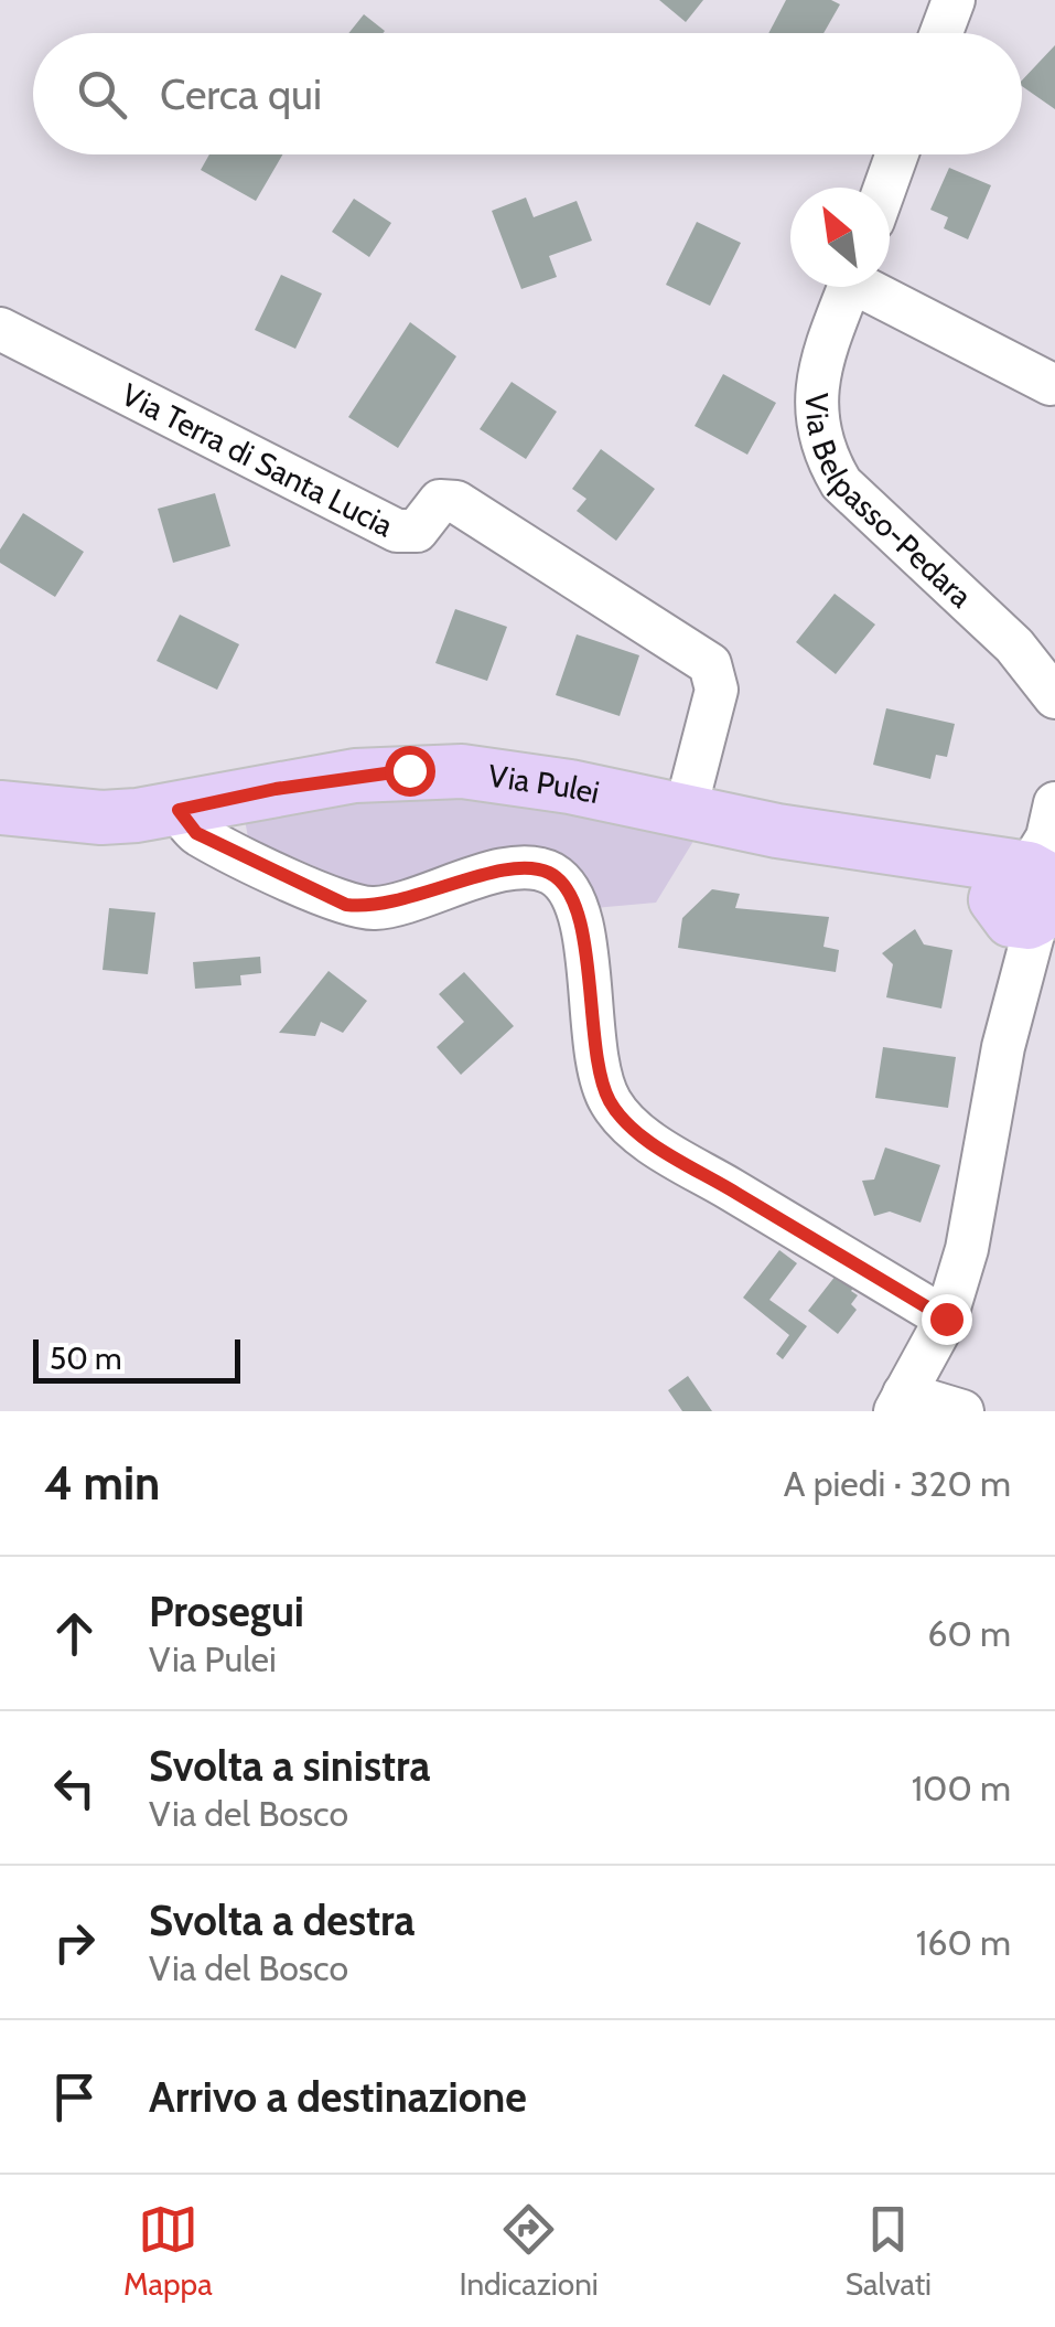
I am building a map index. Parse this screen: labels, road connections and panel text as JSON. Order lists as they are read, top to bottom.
{
  "streets": {
    "main road": ["Via Pulei"],
    "street": ["Via Terra di Santa Lucia", "Via Belpasso-Pedara"]
  },
  "crossings": [
    ["Via Terra di Santa Lucia", "Via Pulei"]
  ],
  "scale_bar": "50 m",
  "north": "top left",
  "page": {
    "search": "Cerca qui",
    "scale": "50 m",
    "heading": ["4 min", "A piedi · 320 m"],
    "list": [
      ["Prosegui", "Via Pulei", "60 m"],
      ["Svolta a sinistra", "Via del Bosco", "100 m"],
      ["Svolta a destra", "Via del Bosco", "160 m"],
      "Arrivo a destinazione"
    ],
    "nav": ["Mappa", "Indicazioni", "Salvati"]
  }
}
